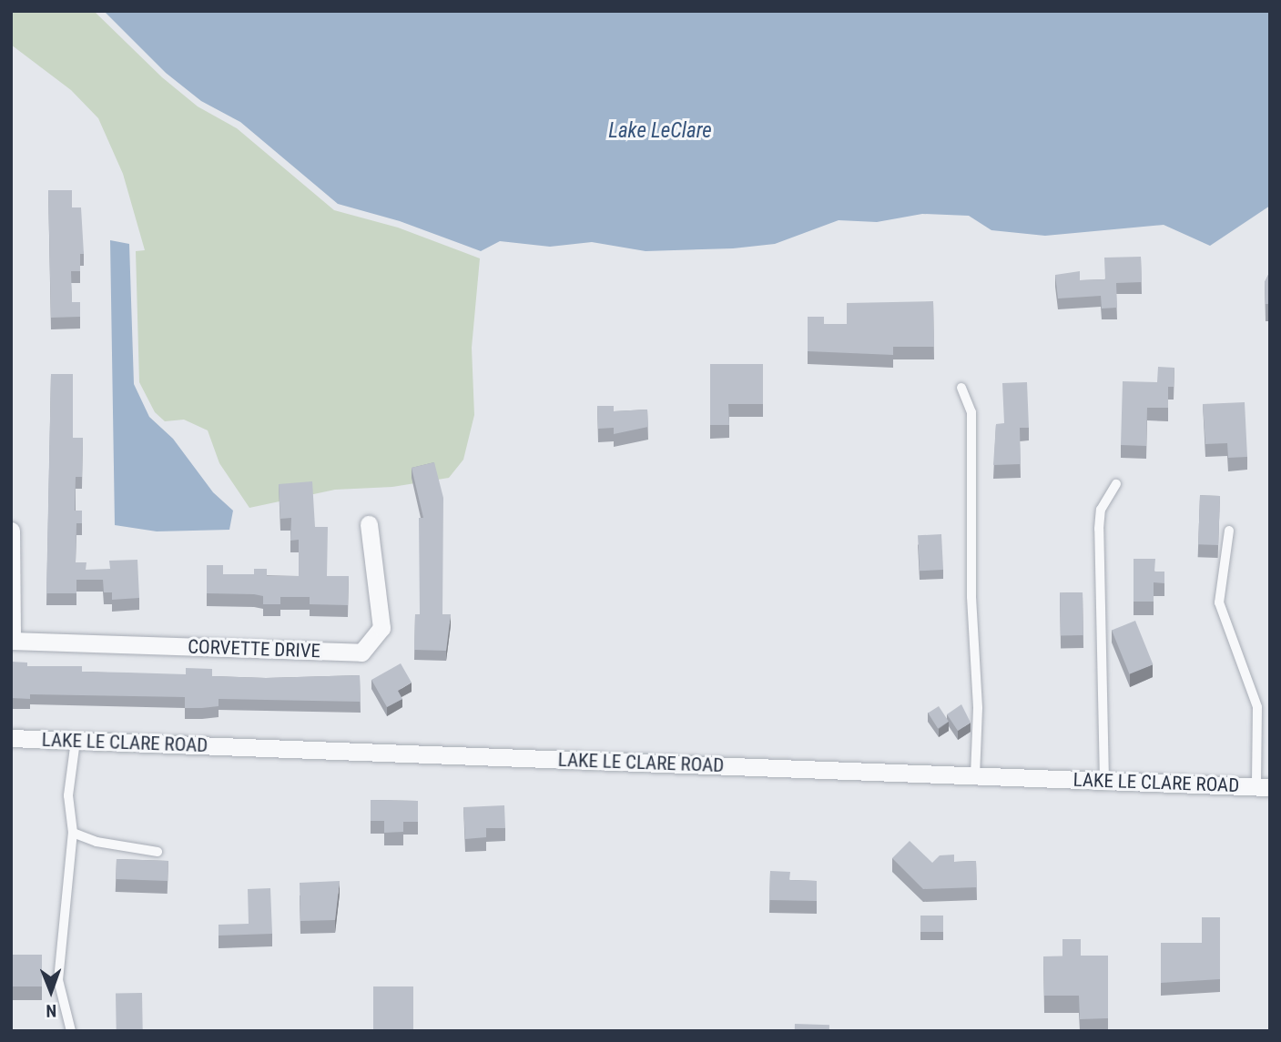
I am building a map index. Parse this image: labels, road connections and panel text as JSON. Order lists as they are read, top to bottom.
{
  "streets": {
    "street": ["CORVETTE DRIVE", "LAKE LE CLARE ROAD"]
  },
  "water": ["Lake LeClare"],
  "north": "bottom"
}
